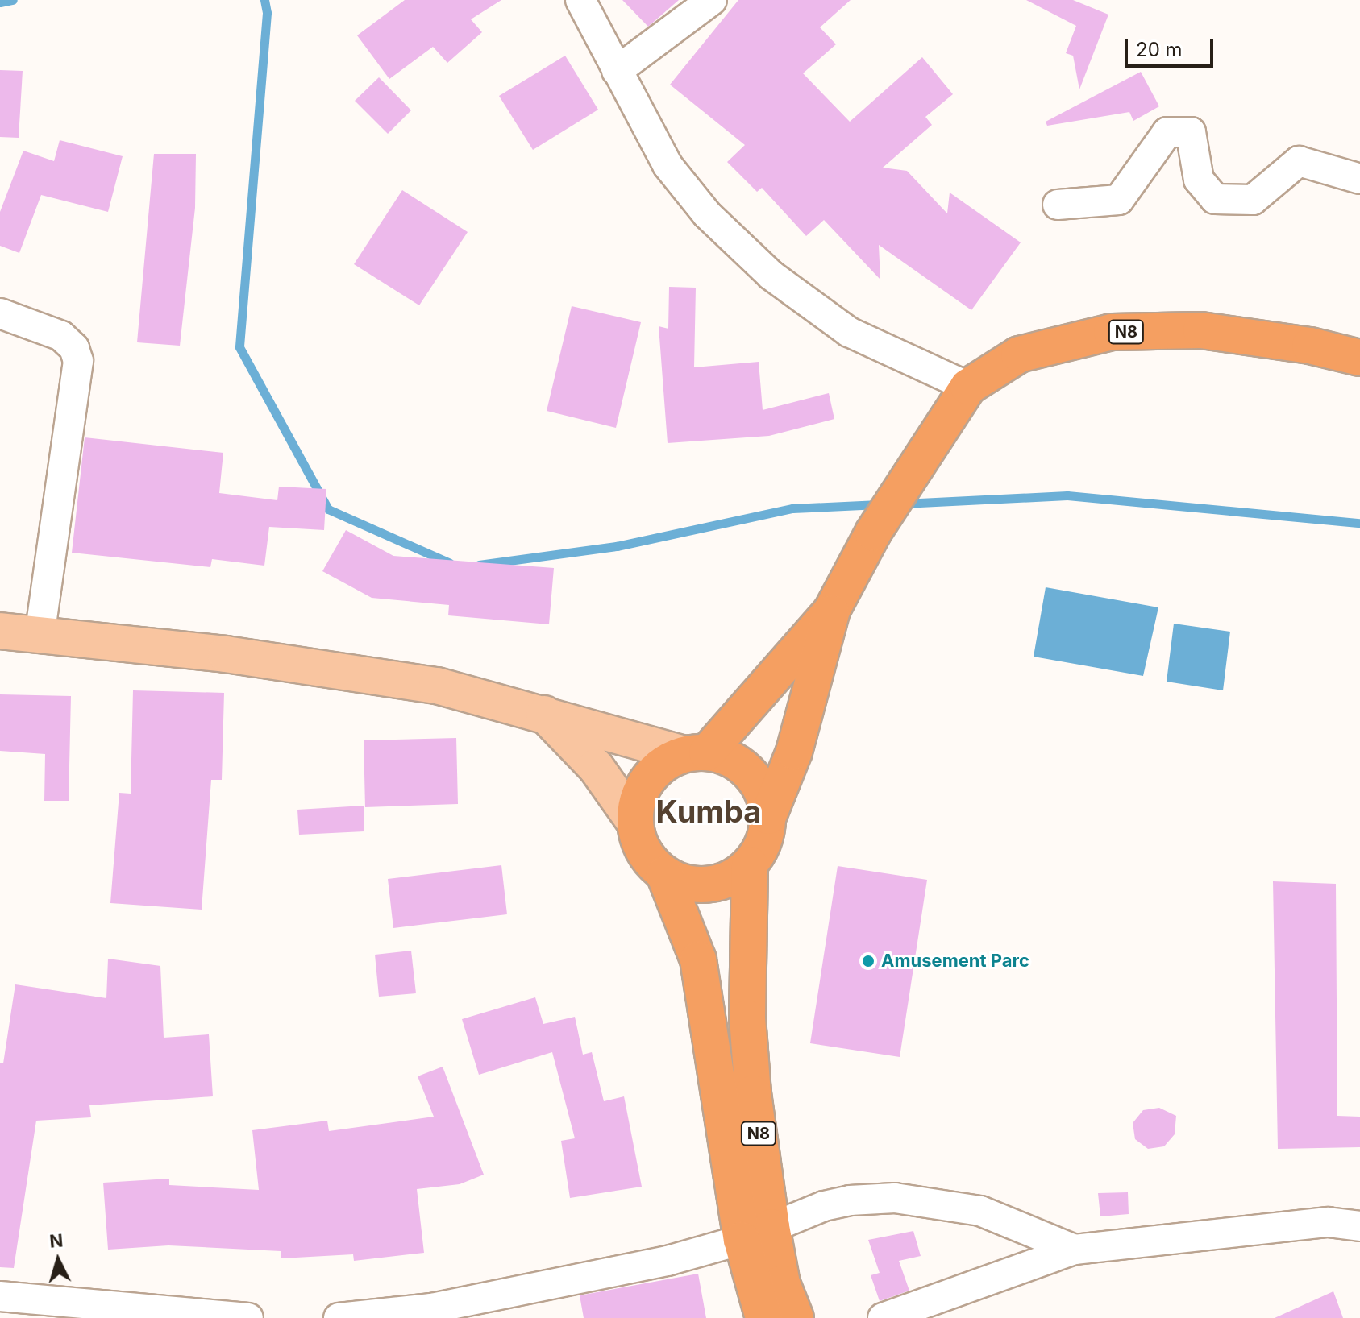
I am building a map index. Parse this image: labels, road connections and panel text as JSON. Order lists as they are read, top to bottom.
{
  "streets": {
    "highway": ["N8"]
  },
  "districts": ["Kumba"],
  "places": ["Amusement Parc"],
  "scale_bar": "20 m",
  "north": "top"
}
